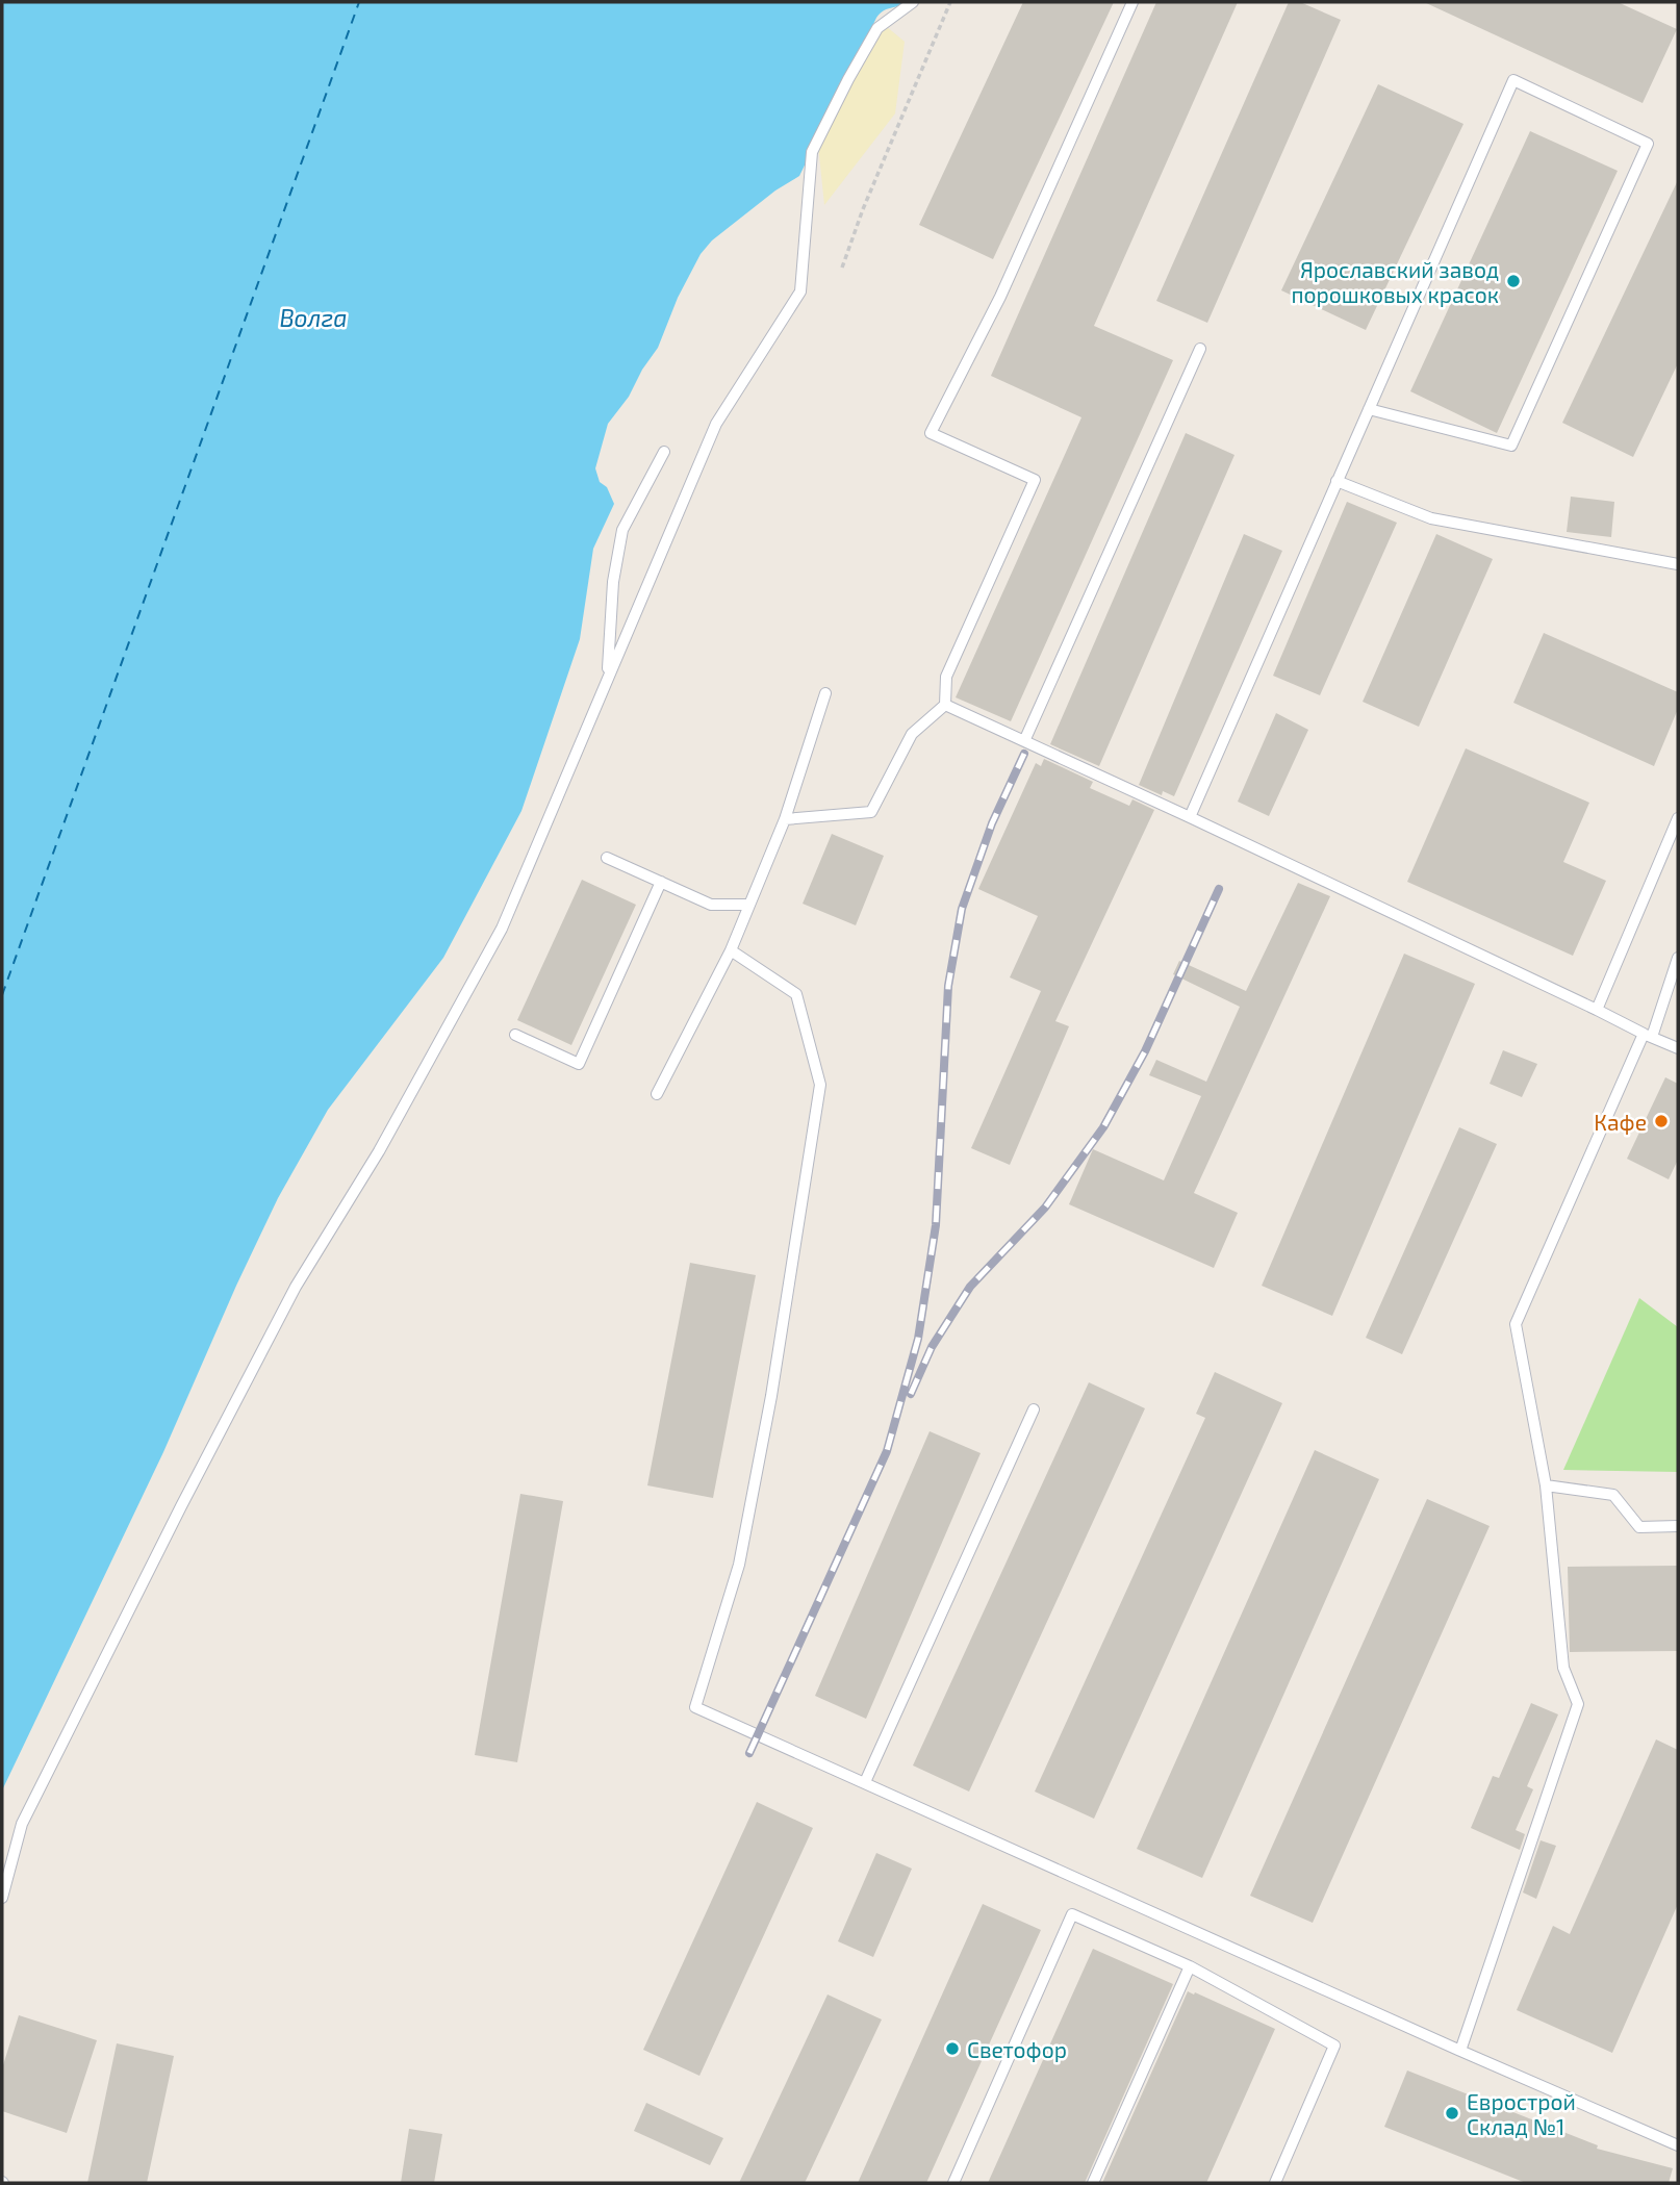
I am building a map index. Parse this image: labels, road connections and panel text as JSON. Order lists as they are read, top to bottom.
{
  "water": ["Волга"],
  "places": [
    "Ярославский завод порошковых красок",
    "Кафе",
    "Светофор",
    "Еврострой Склад №1"
  ]
}
